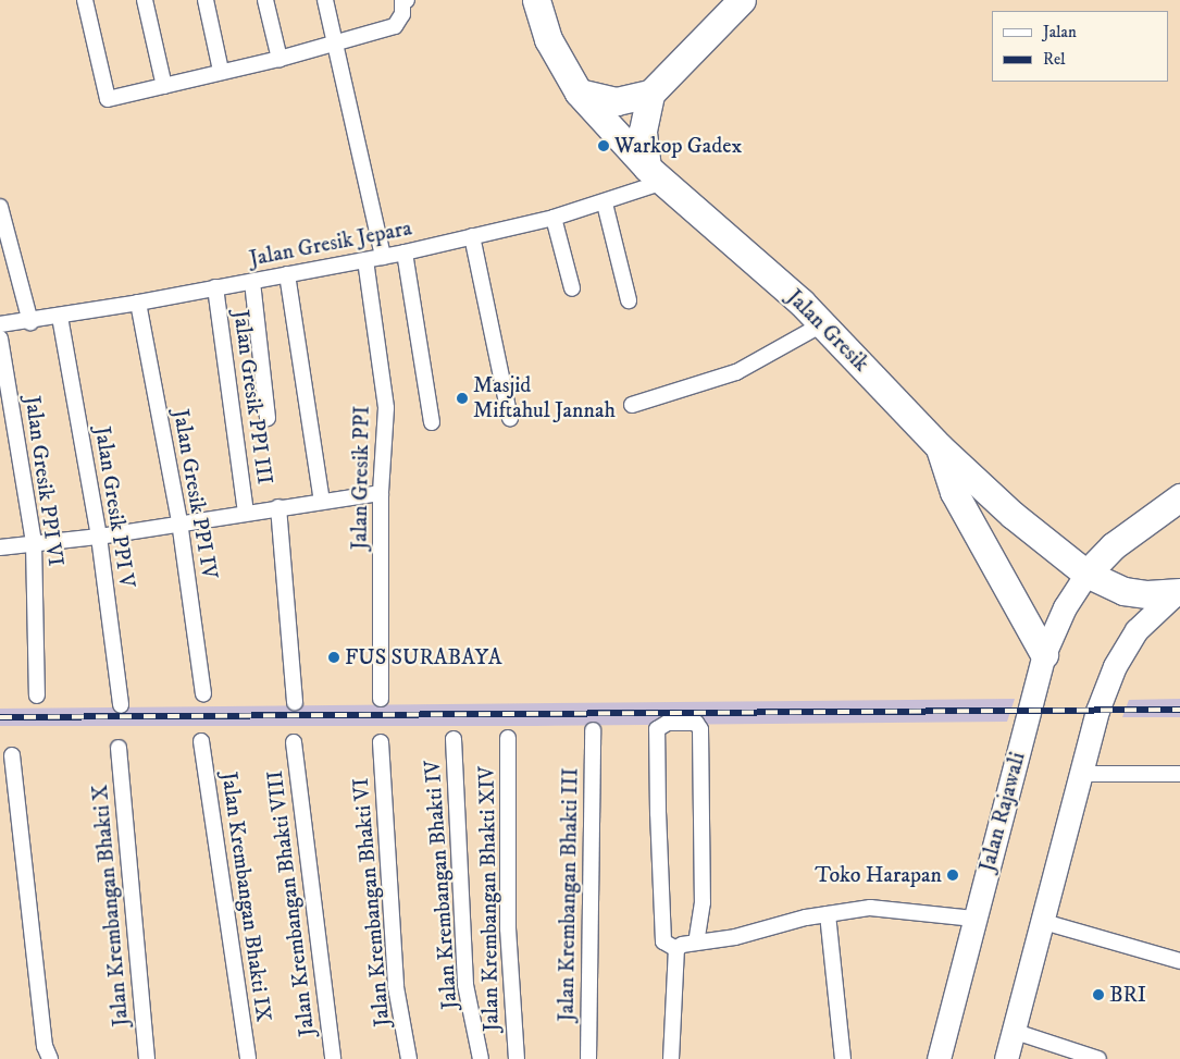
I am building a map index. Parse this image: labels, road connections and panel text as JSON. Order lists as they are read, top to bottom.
{
  "streets": {
    "highway": ["Jalan Gresik"],
    "main road": ["Jalan Rajawali"],
    "street": [
      "Jalan Gresik Jepara",
      "Jalan Gresik PPI III",
      "Jalan Gresik PPI",
      "Jalan Gresik PPI VI",
      "Jalan Gresik PPI IV",
      "Jalan Gresik PPI V",
      "Jalan Krembangan Bhakti IV",
      "Jalan Krembangan Bhakti III",
      "Jalan Krembangan Bhakti IX",
      "Jalan Krembangan Bhakti XIV",
      "Jalan Krembangan Bhakti VI",
      "Jalan Krembangan Bhakti VIII",
      "Jalan Krembangan Bhakti X"
    ]
  },
  "crossings": [
    ["Jalan Gresik Jepara", "Jalan Gresik"],
    ["Jalan Gresik Jepara", "Jalan Gresik PPI III"],
    ["Jalan Gresik Jepara", "Jalan Gresik PPI"],
    ["Jalan Gresik Jepara", "Jalan Gresik PPI IV"],
    ["Jalan Gresik Jepara", "Jalan Gresik PPI V"],
    ["Jalan Gresik", "Jalan Rajawali"]
  ],
  "places": [
    "Warkop Gadex",
    "Masjid Miftahul Jannah",
    "FUS SURABAYA",
    "Toko Harapan",
    "BRI"
  ],
  "legend": ["Jalan", "Rel"]
}
